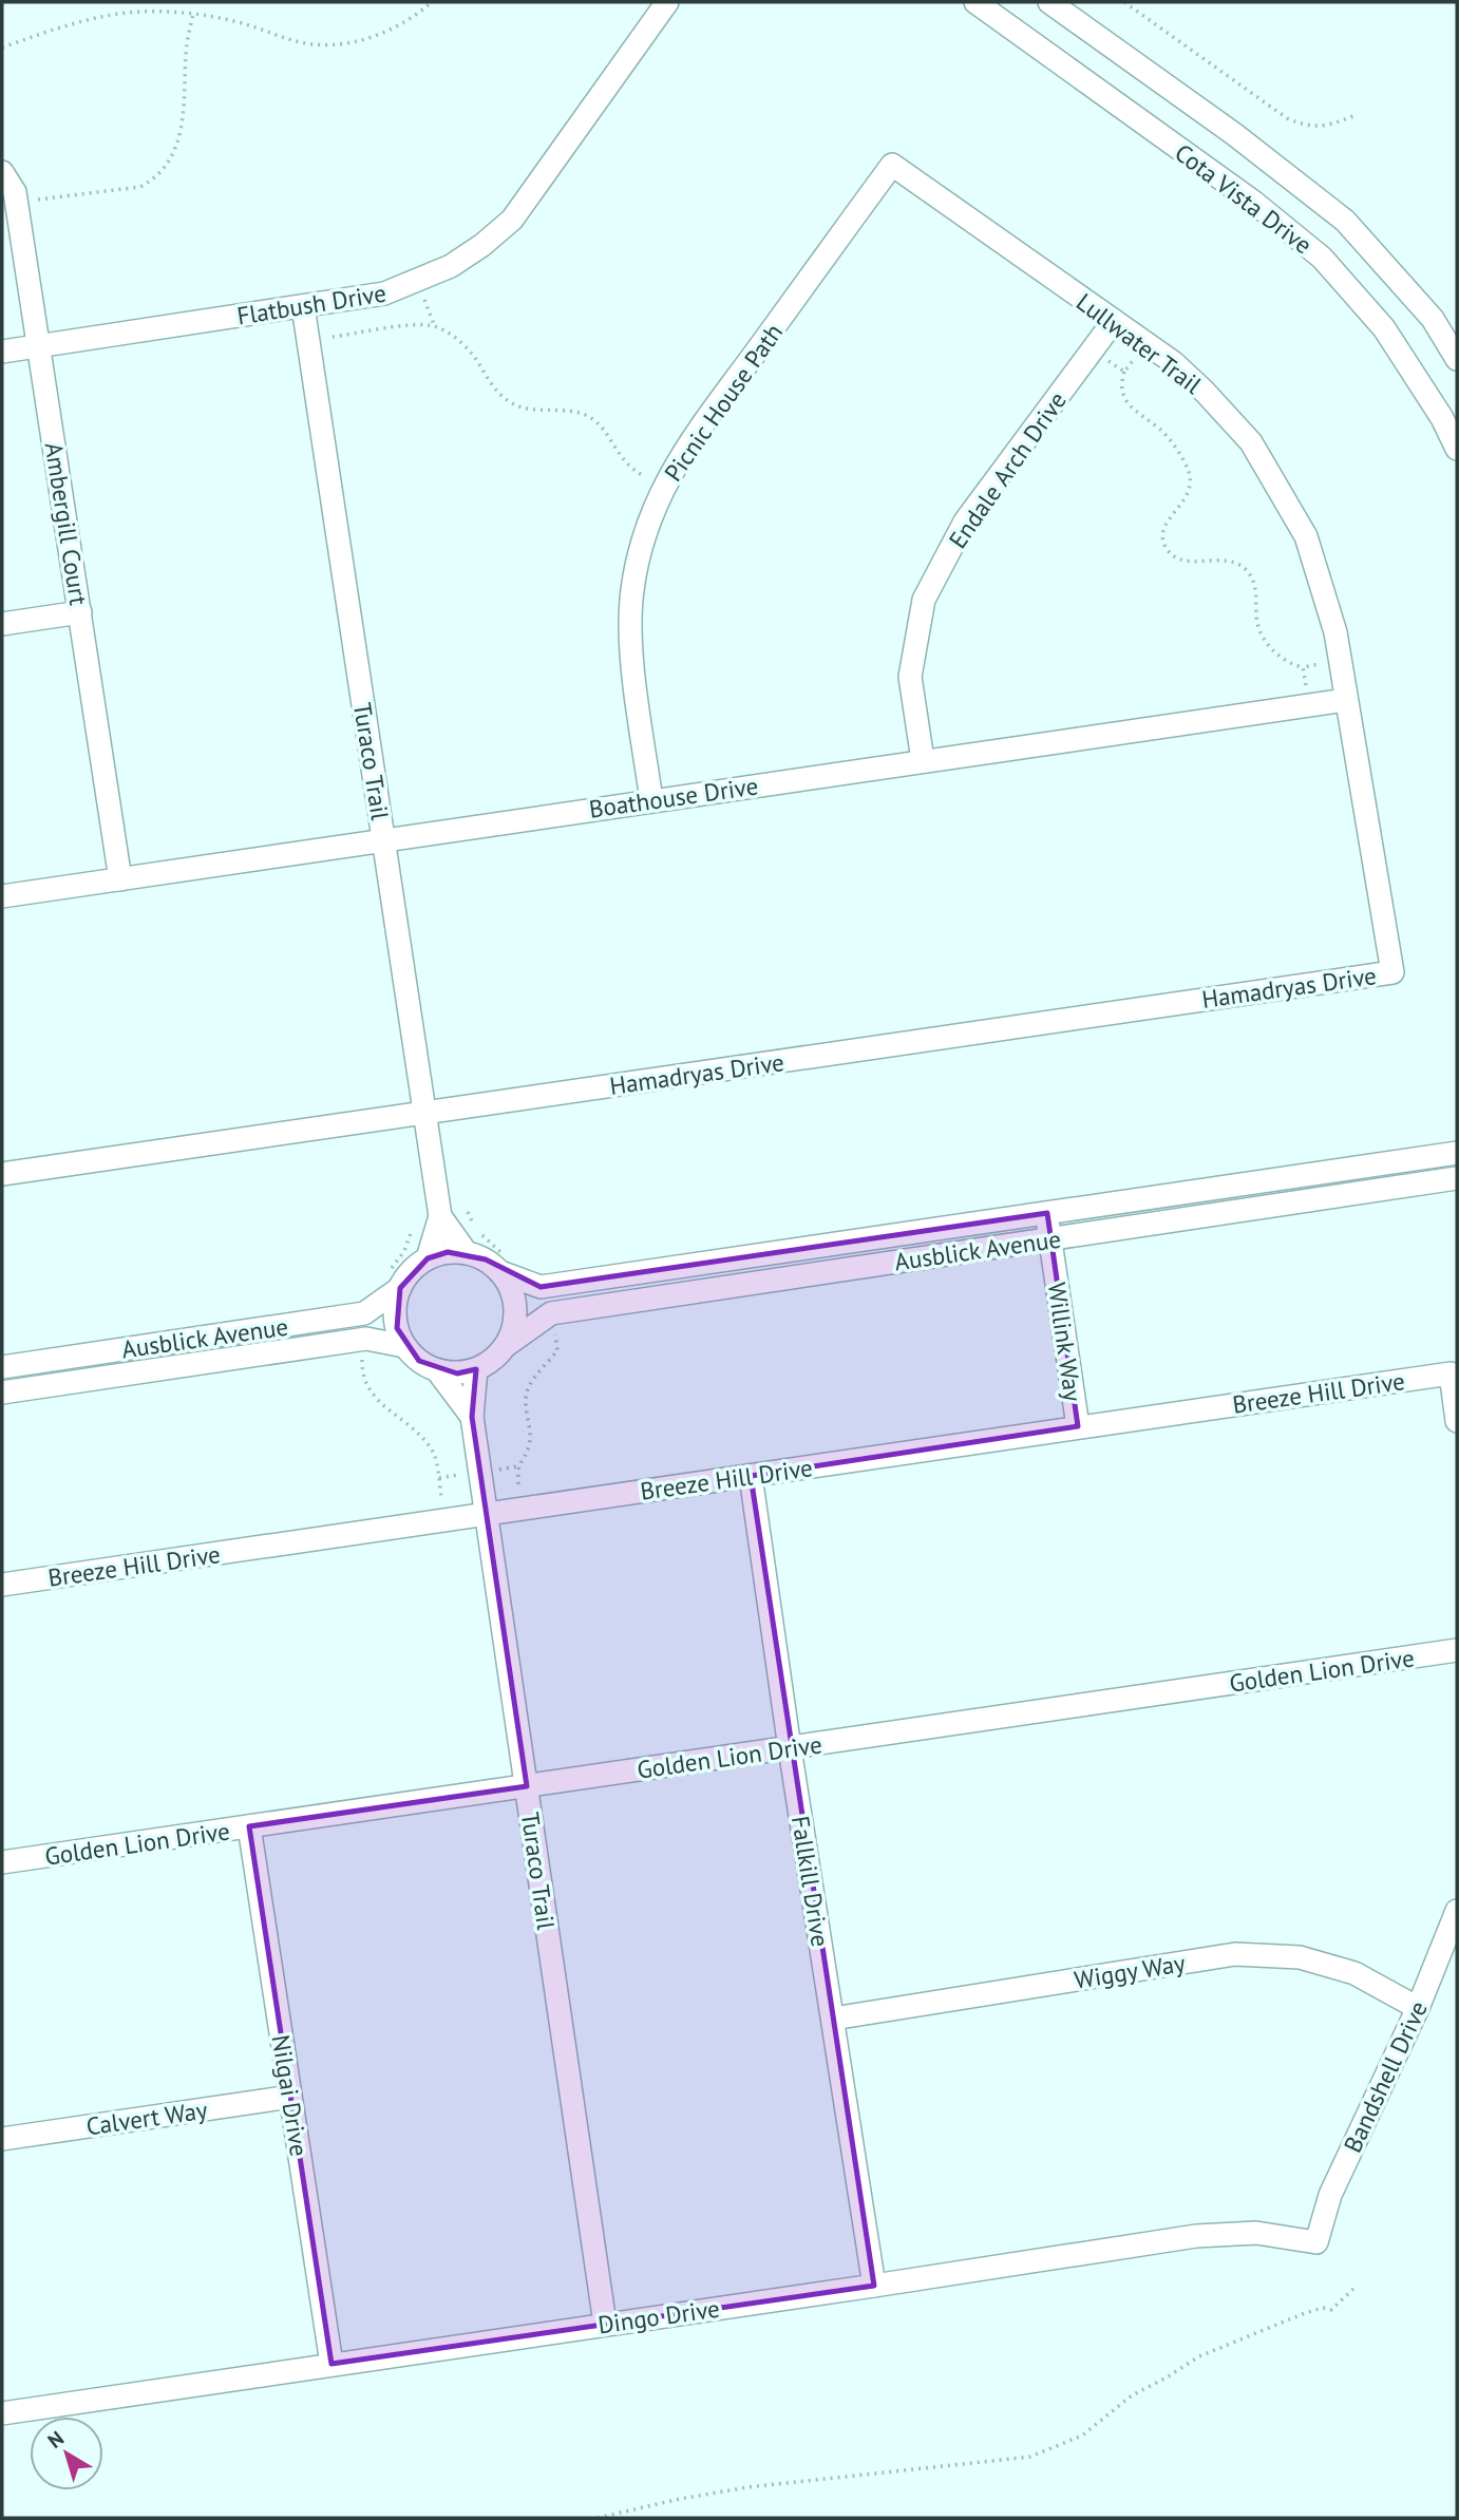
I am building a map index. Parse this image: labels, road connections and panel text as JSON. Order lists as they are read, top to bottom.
{
  "streets": {
    "street": [
      "Cota Vista Drive",
      "Flatbush Drive",
      "Lullwater Trail",
      "Picnic House Path",
      "Endale Arch Drive",
      "Ambergill Court",
      "Turaco Trail",
      "Boathouse Drive",
      "Hamadryas Drive",
      "Ausblick Avenue",
      "Willink Way",
      "Breeze Hill Drive",
      "Golden Lion Drive",
      "Fallkill Drive",
      "Wiggy Way",
      "Bandshell Drive",
      "Nilgai Drive",
      "Calvert Way",
      "Dingo Drive"
    ]
  },
  "crossings": [
    ["Flatbush Drive", "Ambergill Court"],
    ["Flatbush Drive", "Turaco Trail"],
    ["Lullwater Trail", "Picnic House Path"],
    ["Lullwater Trail", "Endale Arch Drive"],
    ["Lullwater Trail", "Boathouse Drive"],
    ["Lullwater Trail", "Hamadryas Drive"],
    ["Picnic House Path", "Boathouse Drive"],
    ["Endale Arch Drive", "Boathouse Drive"],
    ["Ambergill Court", "Boathouse Drive"],
    ["Turaco Trail", "Boathouse Drive"],
    ["Turaco Trail", "Hamadryas Drive"],
    ["Turaco Trail", "Ausblick Avenue"],
    ["Turaco Trail", "Breeze Hill Drive"],
    ["Turaco Trail", "Golden Lion Drive"],
    ["Turaco Trail", "Dingo Drive"],
    ["Ausblick Avenue", "Willink Way"],
    ["Willink Way", "Breeze Hill Drive"],
    ["Breeze Hill Drive", "Fallkill Drive"],
    ["Golden Lion Drive", "Fallkill Drive"],
    ["Golden Lion Drive", "Nilgai Drive"],
    ["Fallkill Drive", "Wiggy Way"],
    ["Fallkill Drive", "Dingo Drive"],
    ["Wiggy Way", "Bandshell Drive"],
    ["Bandshell Drive", "Dingo Drive"],
    ["Nilgai Drive", "Calvert Way"],
    ["Nilgai Drive", "Dingo Drive"]
  ],
  "north": "top left"
}
